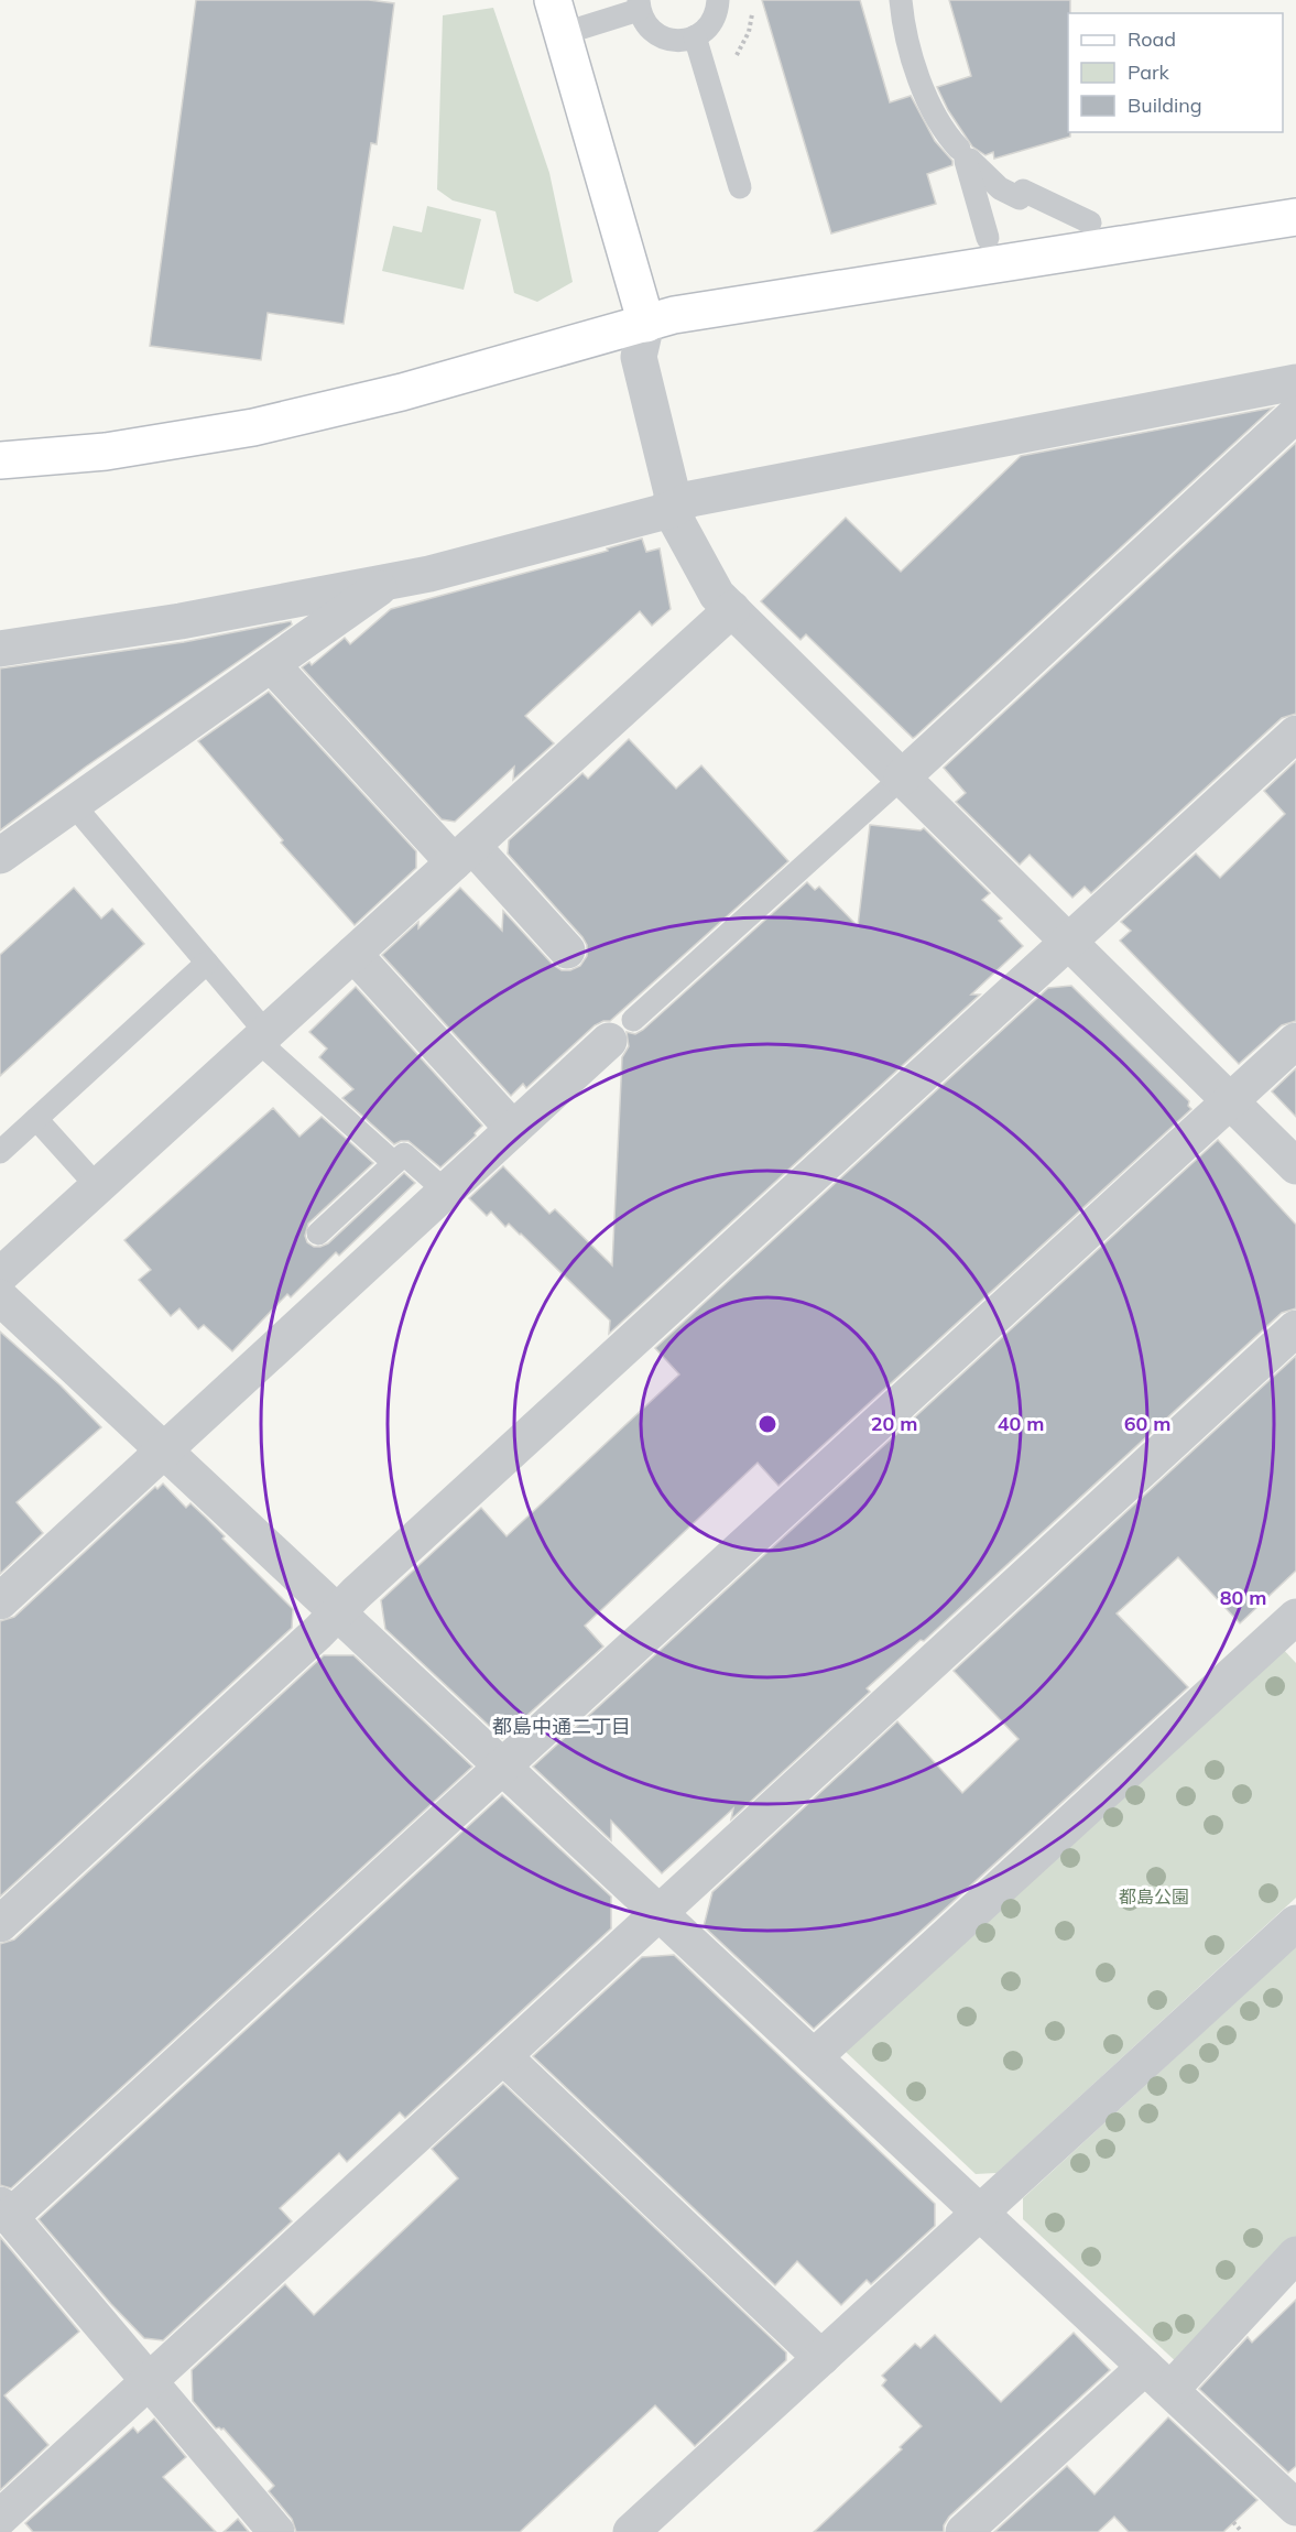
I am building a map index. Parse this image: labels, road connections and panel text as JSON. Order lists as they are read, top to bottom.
{
  "districts": ["都島中通二丁目"],
  "parks": ["都島公園"],
  "legend": ["Road", "Park", "Building"],
  "rings": [
    "20 m",
    "40 m",
    "60 m",
    "80 m"
  ]
}
